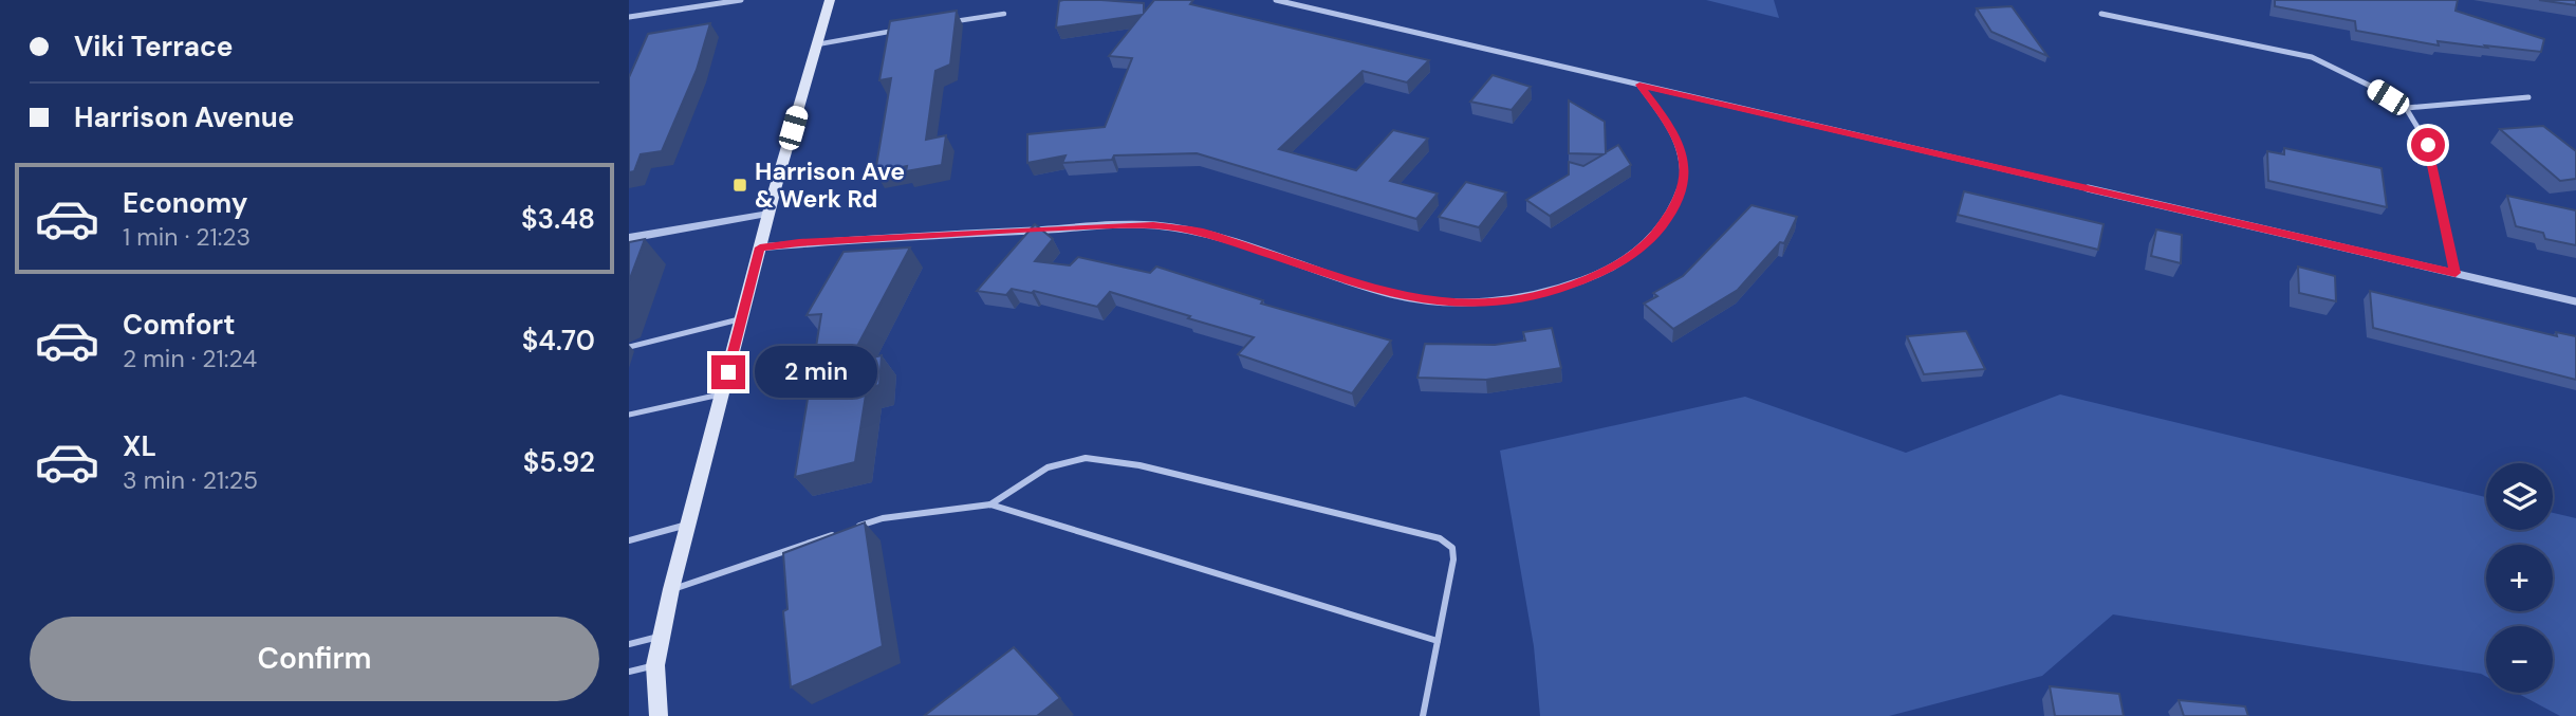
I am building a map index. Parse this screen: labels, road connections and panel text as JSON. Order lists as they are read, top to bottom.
{
  "places": {
    "transit": ["Harrison Ave & Werk Rd"]
  },
  "page": {
    "banner": ["Viki Terrace", "Harrison Avenue"],
    "list": [
      {
        "name": "Economy",
        "note": "1 min · 21:23",
        "value": "$3.48"
      },
      {
        "name": "Comfort",
        "note": "2 min · 21:24",
        "value": "$4.70"
      },
      {
        "name": "XL",
        "note": "3 min · 21:25",
        "value": "$5.92"
      }
    ],
    "bubble": "2 min",
    "map_buttons": ["+", "−"],
    "buttons": "Confirm"
  }
}
